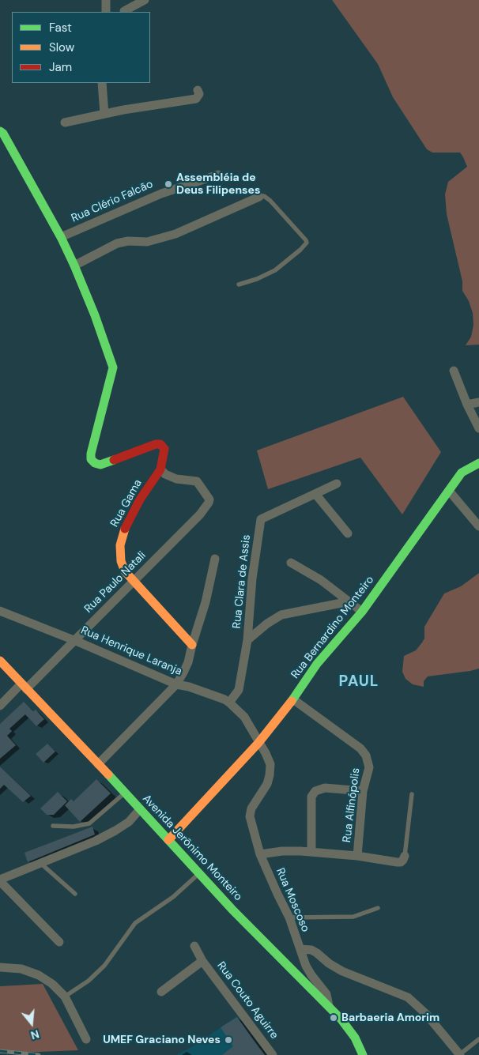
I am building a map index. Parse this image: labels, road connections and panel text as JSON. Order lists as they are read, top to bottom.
{
  "streets": {
    "street": [
      "Rua Clério Falcão",
      "Rua Gama",
      "Rua Clara de Assis",
      "Rua Paulo Natali",
      "Rua Bernardino Monteiro",
      "Rua Henrique Laranja",
      "Rua Alfinópolis",
      "Avenida Jerônimo Monteiro",
      "Rua Moscoso",
      "Rua Couto Aguirre"
    ]
  },
  "crossings": [
    ["Rua Gama", "Rua Paulo Natali"],
    ["Rua Clara de Assis", "Rua Henrique Laranja"],
    ["Rua Paulo Natali", "Rua Henrique Laranja"],
    ["Rua Paulo Natali", "Avenida Jerônimo Monteiro"],
    ["Rua Bernardino Monteiro", "Rua Henrique Laranja"],
    ["Rua Bernardino Monteiro", "Rua Alfinópolis"],
    ["Rua Bernardino Monteiro", "Avenida Jerônimo Monteiro"],
    ["Rua Bernardino Monteiro", "Rua Moscoso"],
    ["Rua Henrique Laranja", "Rua Moscoso"]
  ],
  "districts": ["PAUL"],
  "places": ["Assembléia de Deus Filipenses", "Barbaeria Amorim", "UMEF Graciano Neves"],
  "legend": ["Fast", "Slow", "Jam"],
  "north": "bottom"
}
